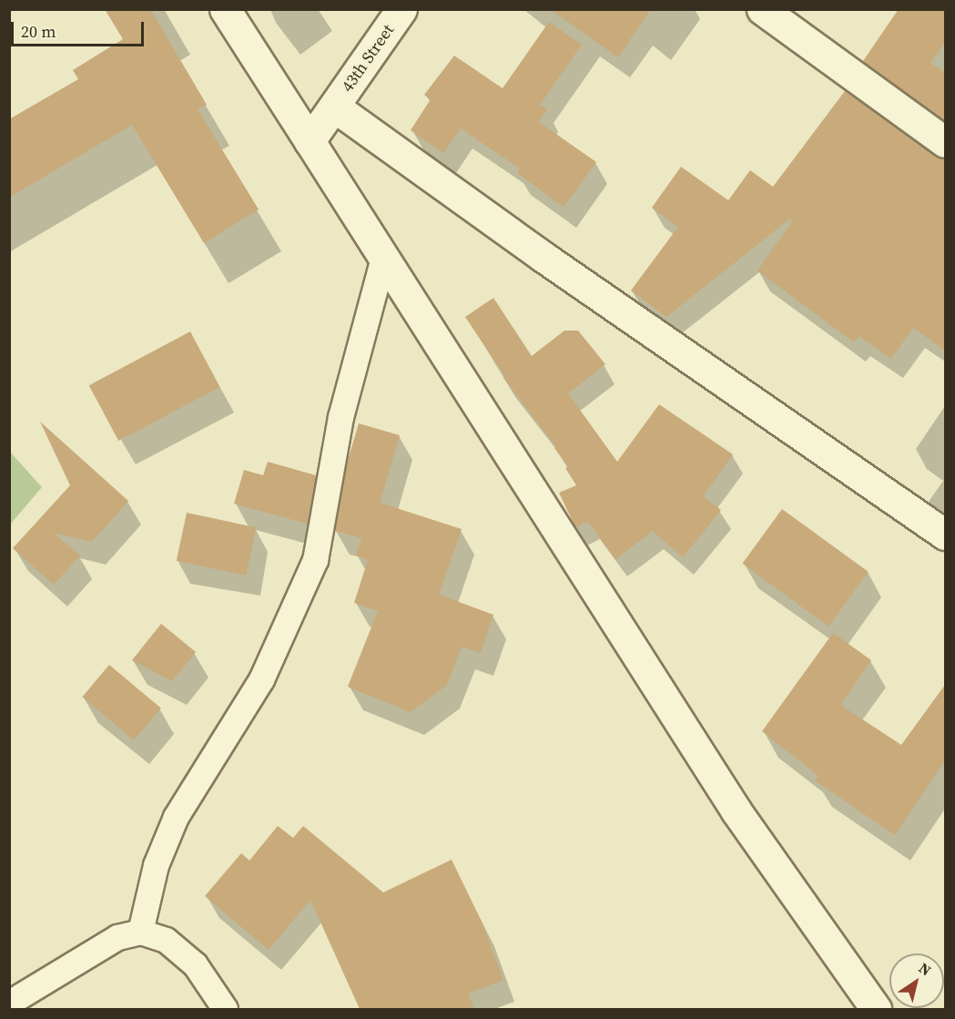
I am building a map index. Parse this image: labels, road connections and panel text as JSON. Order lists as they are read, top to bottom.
{
  "streets": {
    "street": ["43th Street"]
  },
  "scale_bar": "20 m",
  "north": "top right"
}
